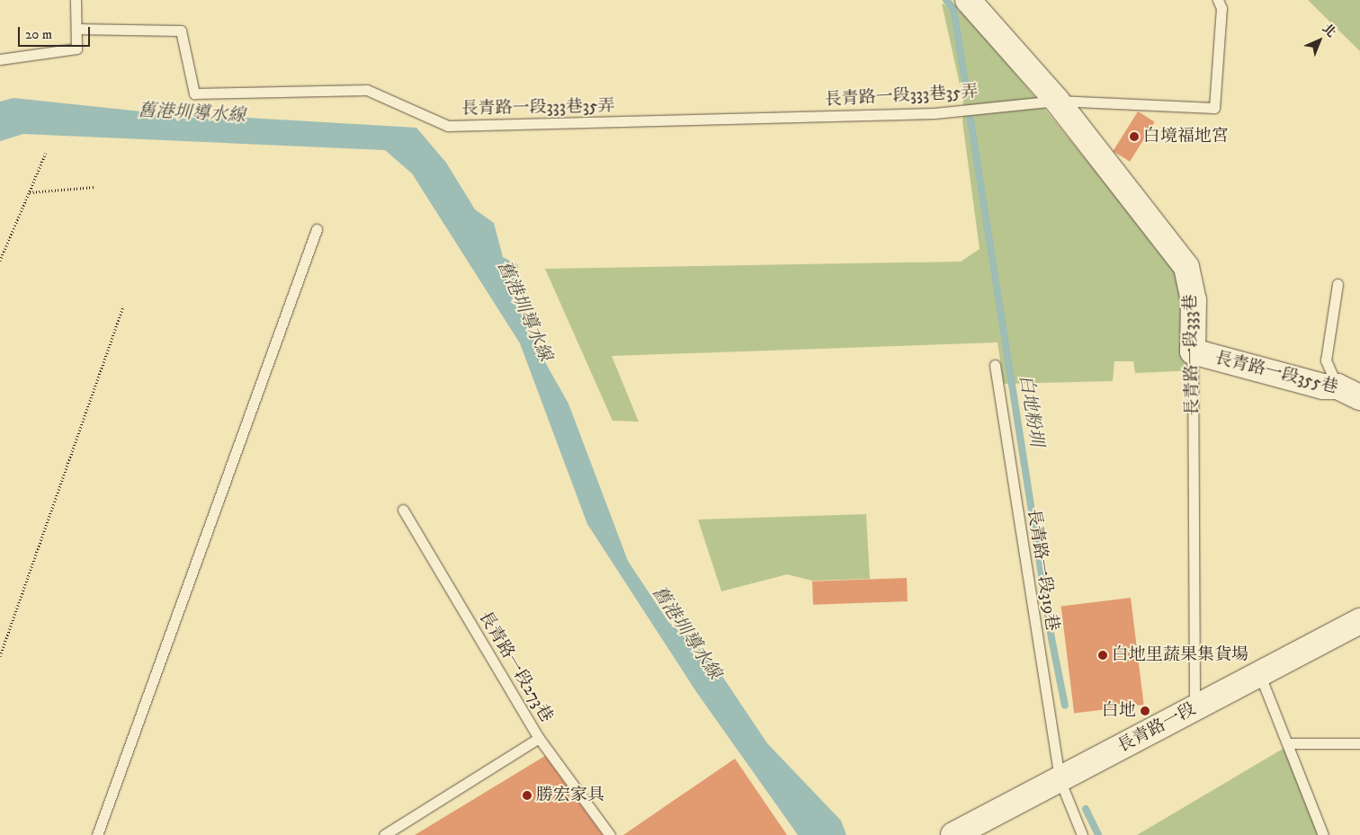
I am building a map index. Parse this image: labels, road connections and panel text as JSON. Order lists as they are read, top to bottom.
{
  "streets": {
    "street": ["長青路一段333巷", "長青路一段355巷", "長青路一段"],
    "lane": ["長青路一段333巷35弄", "長青路一段319巷", "長青路一段273巷"]
  },
  "crossings": [
    ["長青路一段333巷35弄", "長青路一段333巷"],
    ["長青路一段333巷", "長青路一段355巷"],
    ["長青路一段333巷", "長青路一段"],
    ["長青路一段319巷", "長青路一段"]
  ],
  "water": ["舊港圳導水線", "白地粉圳"],
  "places": [
    "白境福地宮",
    "白地里蔬果集貨場",
    "白地",
    "勝宏家具"
  ],
  "scale_bar": "20 m",
  "north": "top right"
}
